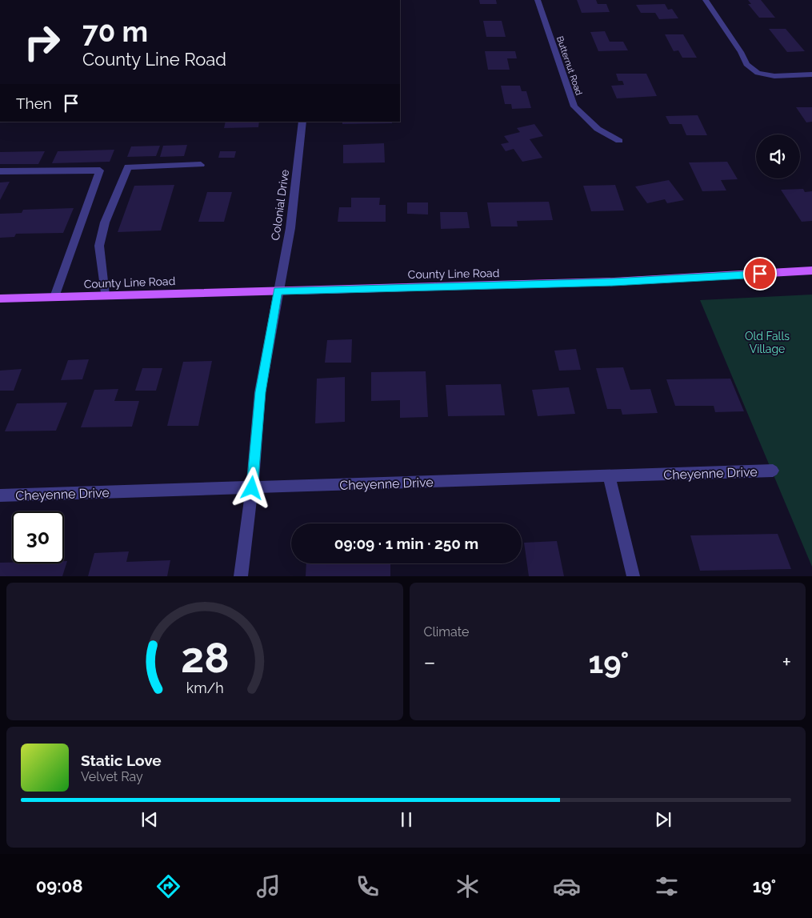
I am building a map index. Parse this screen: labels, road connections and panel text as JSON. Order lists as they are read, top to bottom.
{
  "streets": {
    "main road": ["County Line Road"],
    "street": ["Butternut Road", "Colonial Drive", "Cheyenne Drive"]
  },
  "crossings": [
    ["Colonial Drive", "County Line Road"],
    ["Colonial Drive", "Cheyenne Drive"]
  ],
  "parks": ["Old Falls Village"],
  "page": {
    "turn": ["70 m", "County Line Road"],
    "then": "Then",
    "limit": "30",
    "trip": "09:09 · 1 min · 250 m",
    "tile": "Climate",
    "heat": ["−", "19°", "+"],
    "song": ["Static Love", "Velvet Ray"],
    "tabs": ["09:08", "19°"],
    "gauge": ["28", "km/h"]
  }
}
